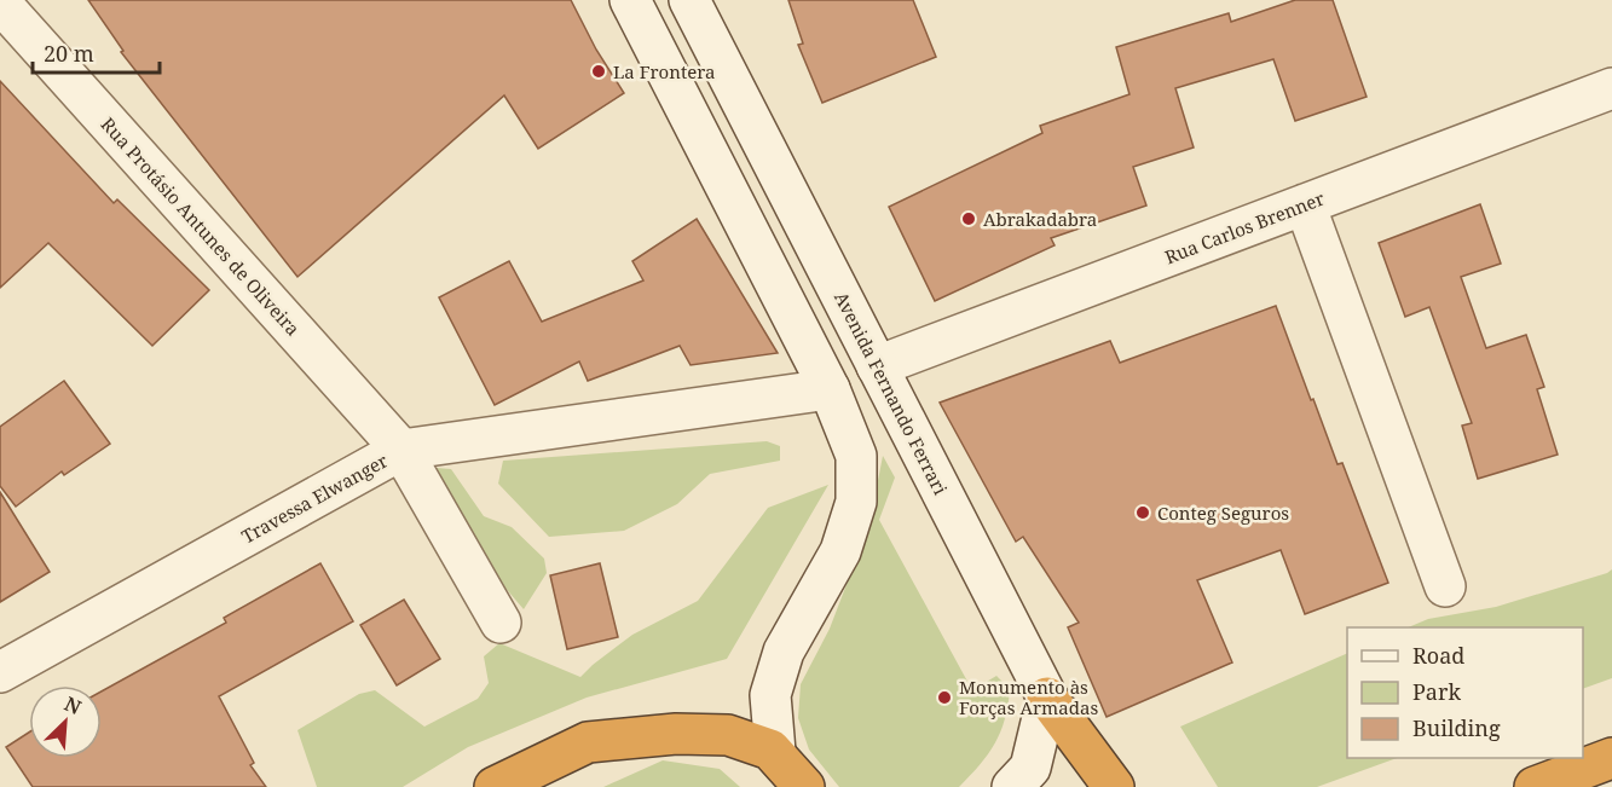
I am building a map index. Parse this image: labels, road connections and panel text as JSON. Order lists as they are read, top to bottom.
{
  "streets": {
    "street": [
      "Rua Protásio Antunes de Oliveira",
      "Rua Carlos Brenner",
      "Avenida Fernando Ferrari",
      "Travessa Elwanger"
    ]
  },
  "crossings": [
    ["Rua Protásio Antunes de Oliveira", "Travessa Elwanger"],
    ["Rua Carlos Brenner", "Avenida Fernando Ferrari"]
  ],
  "places": [
    "La Frontera",
    "Abrakadabra",
    "Conteg Seguros",
    "Monumento às Forças Armadas"
  ],
  "legend": ["Road", "Park", "Building"],
  "scale_bar": "20 m",
  "north": "top right"
}
